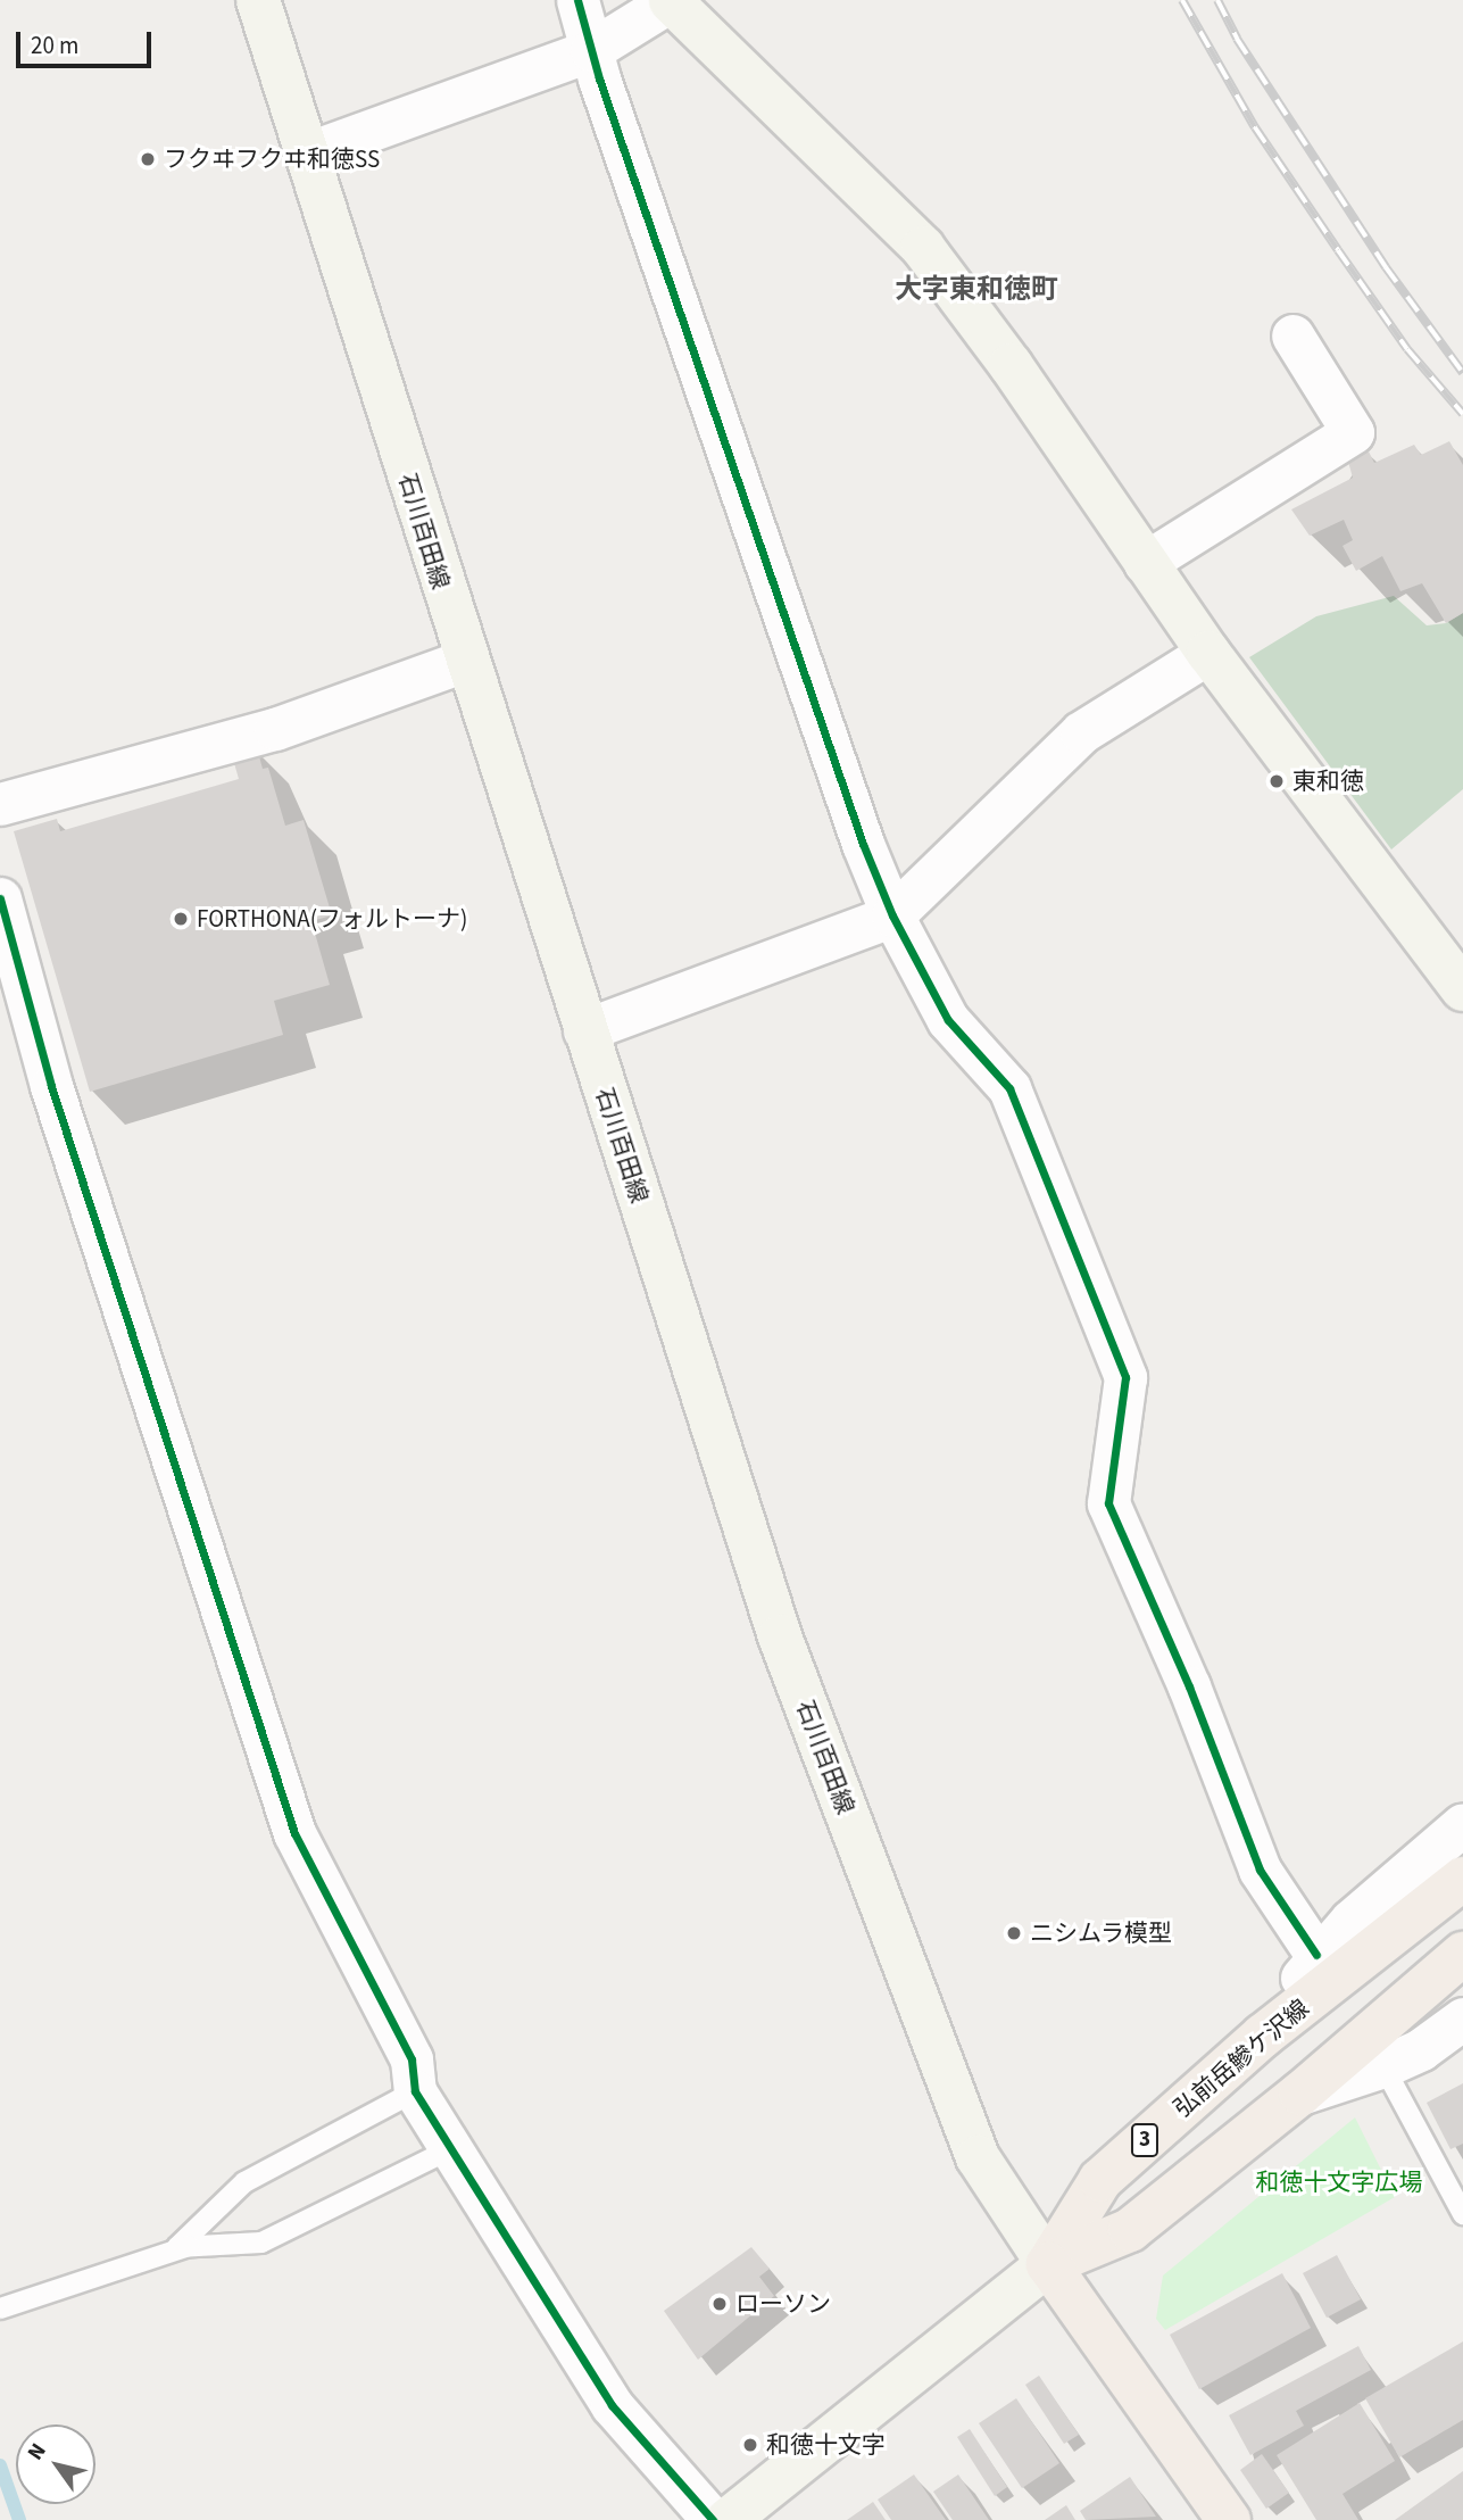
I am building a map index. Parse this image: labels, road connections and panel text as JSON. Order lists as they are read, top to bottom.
{
  "streets": {
    "main road": ["石川百田線", "弘前岳鰺ケ沢線", "3"]
  },
  "crossings": [
    ["石川百田線", "弘前岳鰺ケ沢線"]
  ],
  "districts": ["大字東和徳町"],
  "parks": ["和徳十文字広場"],
  "places": [
    "フクヰフクヰ和徳SS",
    "東和徳",
    "FORTHONA(フォルトーナ)",
    "ニシムラ模型",
    "ローソン",
    "和徳十文字"
  ],
  "scale_bar": "20 m",
  "north": "top left"
}
